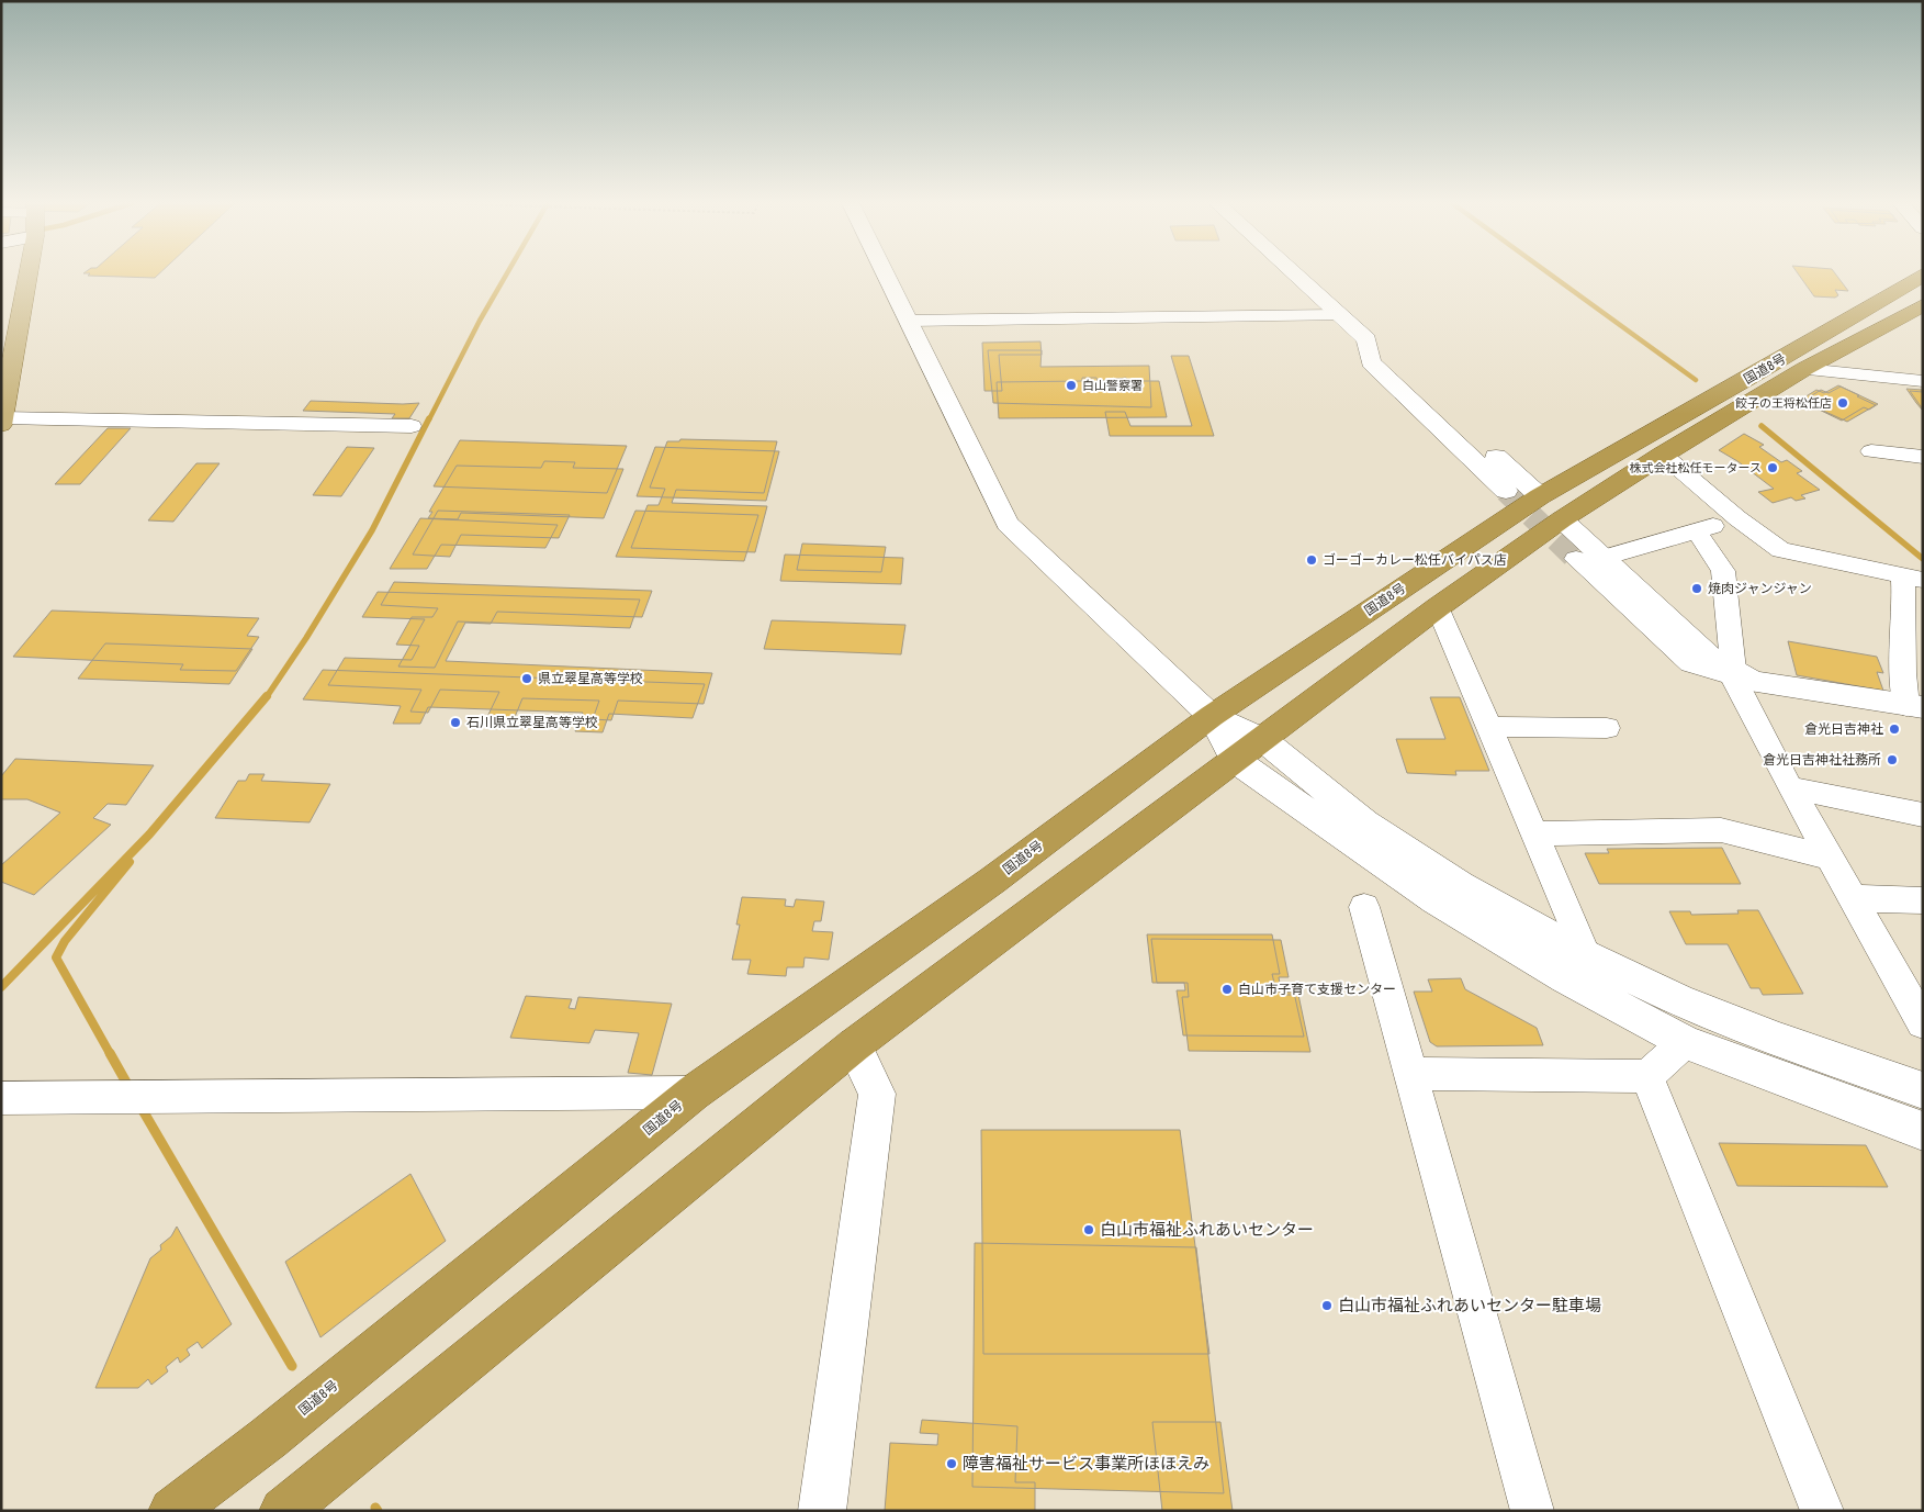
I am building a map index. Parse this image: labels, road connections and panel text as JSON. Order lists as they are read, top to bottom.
{
  "streets": {
    "highway": ["国道8号"]
  },
  "places": [
    "白山警察署",
    "餃子の王将松任店",
    "株式会社松任モータース",
    "ゴーゴーカレー松任バイパス店",
    "焼肉ジャンジャン",
    "県立翠星高等学校",
    "石川県立翠星高等学校",
    "倉光日吉神社",
    "倉光日吉神社社務所",
    "白山市子育て支援センター",
    "白山市福祉ふれあいセンター",
    "白山市福祉ふれあいセンター駐車場",
    "障害福祉サービス事業所ほほえみ"
  ]
}
